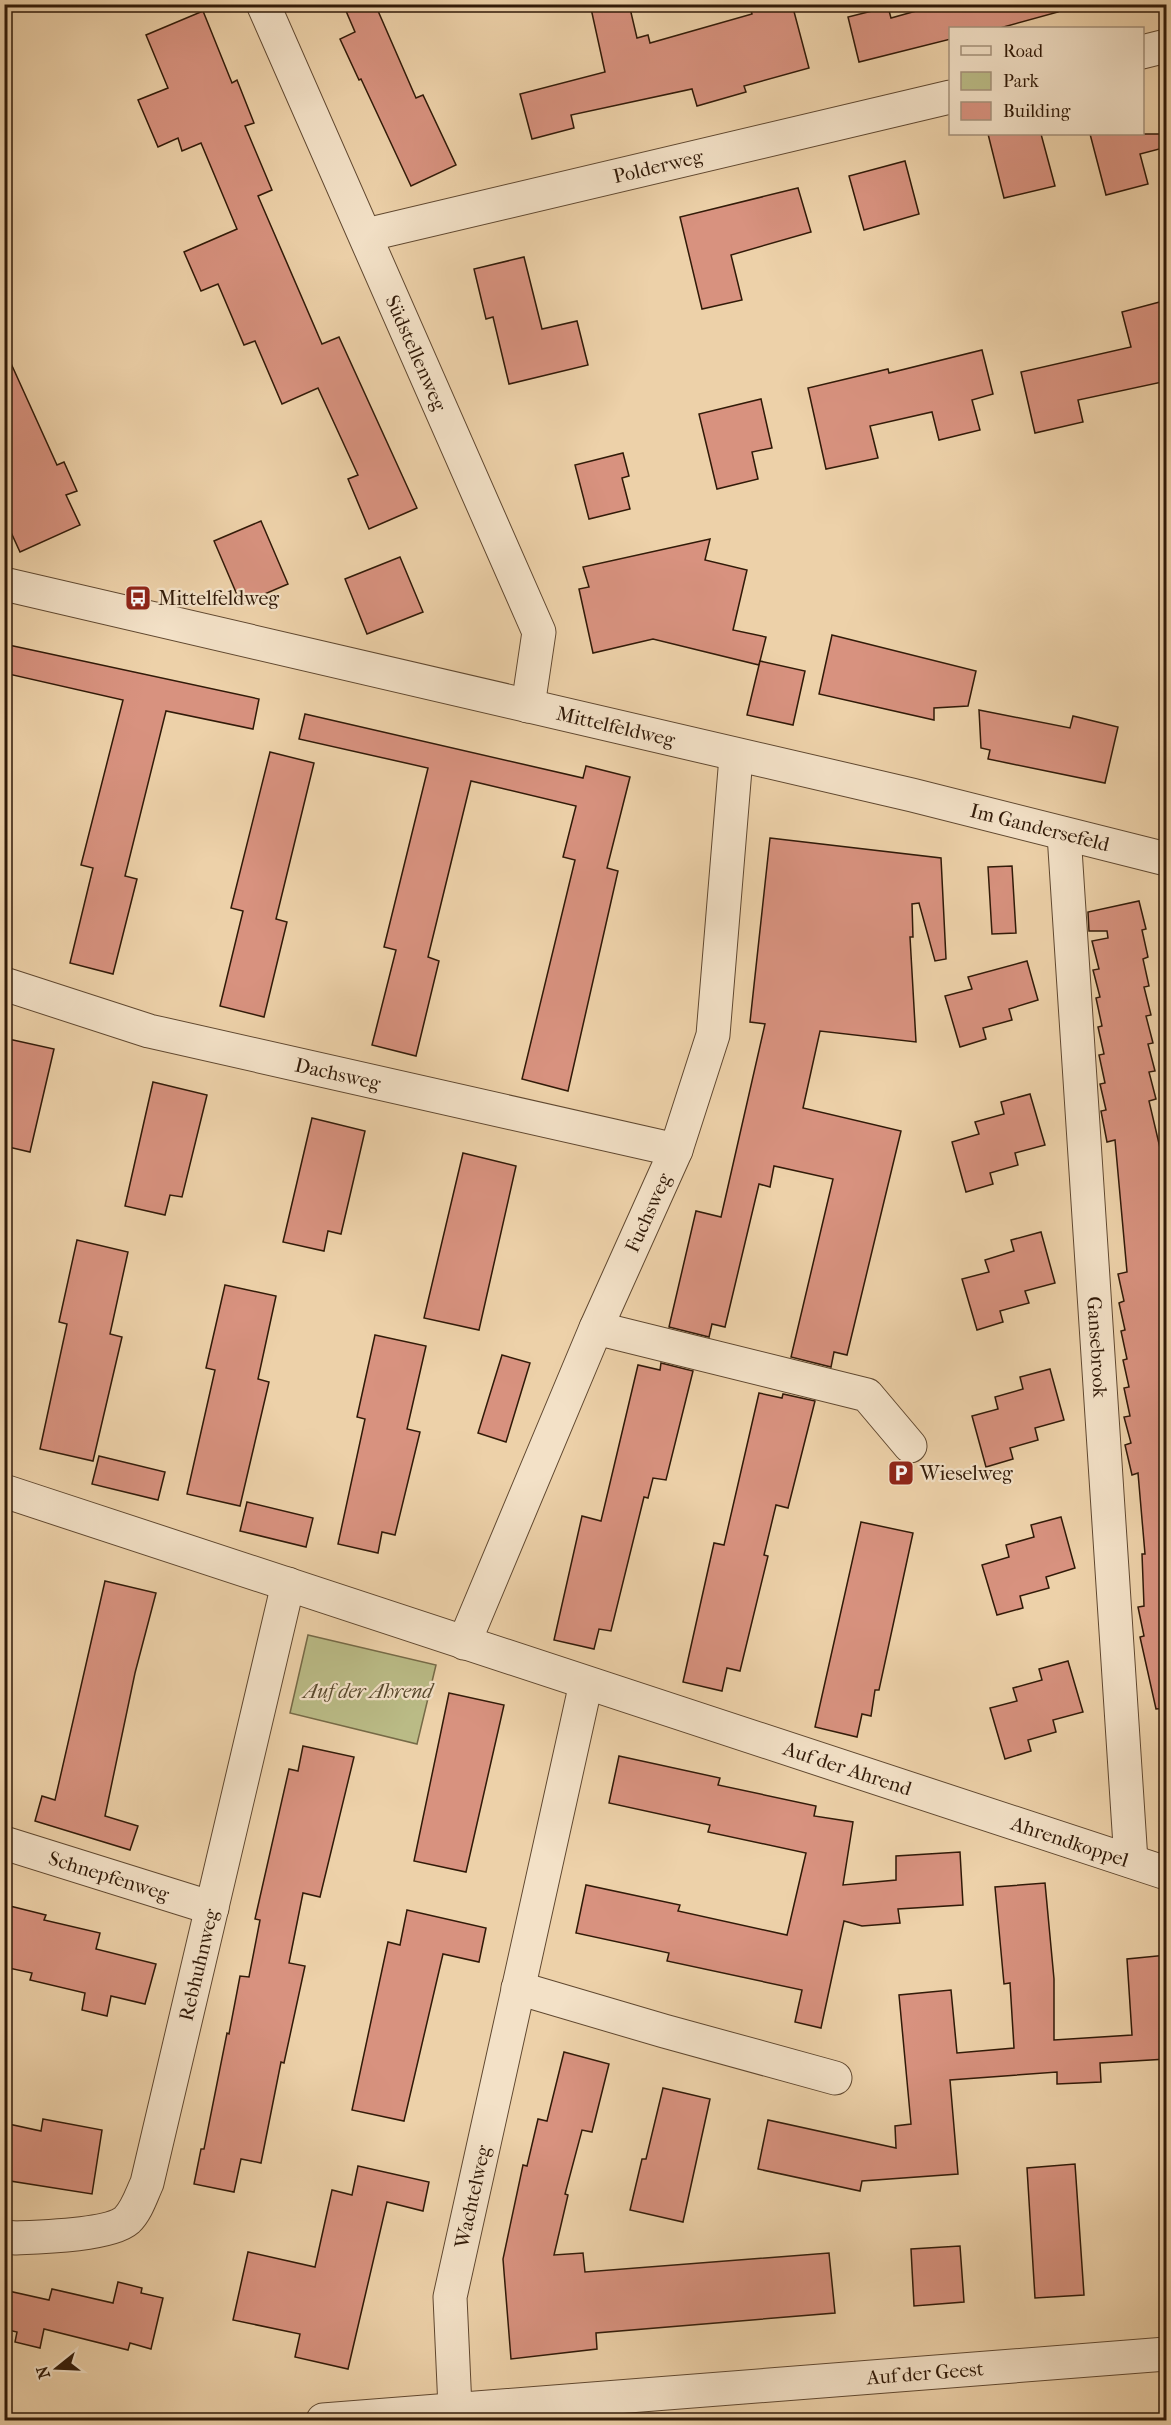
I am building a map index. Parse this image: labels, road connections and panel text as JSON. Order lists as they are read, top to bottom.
{
  "streets": {
    "street": [
      "Polderweg",
      "Südstellenweg",
      "Mittelfeldweg",
      "Im Gandersefeld",
      "Dachsweg",
      "Fuchsweg",
      "Gansebrook",
      "Auf der Ahrend",
      "Ahrendkoppel",
      "Schnepfenweg",
      "Rebhuhnweg",
      "Wachtelweg",
      "Auf der Geest"
    ]
  },
  "crossings": [
    ["Polderweg", "Südstellenweg"],
    ["Südstellenweg", "Mittelfeldweg"],
    ["Mittelfeldweg", "Im Gandersefeld"],
    ["Mittelfeldweg", "Fuchsweg"],
    ["Im Gandersefeld", "Gansebrook"],
    ["Dachsweg", "Fuchsweg"],
    ["Fuchsweg", "Auf der Ahrend"],
    ["Gansebrook", "Ahrendkoppel"],
    ["Auf der Ahrend", "Ahrendkoppel"],
    ["Auf der Ahrend", "Rebhuhnweg"],
    ["Auf der Ahrend", "Wachtelweg"],
    ["Schnepfenweg", "Rebhuhnweg"],
    ["Wachtelweg", "Auf der Geest"]
  ],
  "parks": ["Auf der Ahrend"],
  "places": {
    "bus stop": ["Mittelfeldweg"],
    "parking": ["Wieselweg"]
  },
  "legend": ["Road", "Park", "Building"],
  "north": "left"
}
